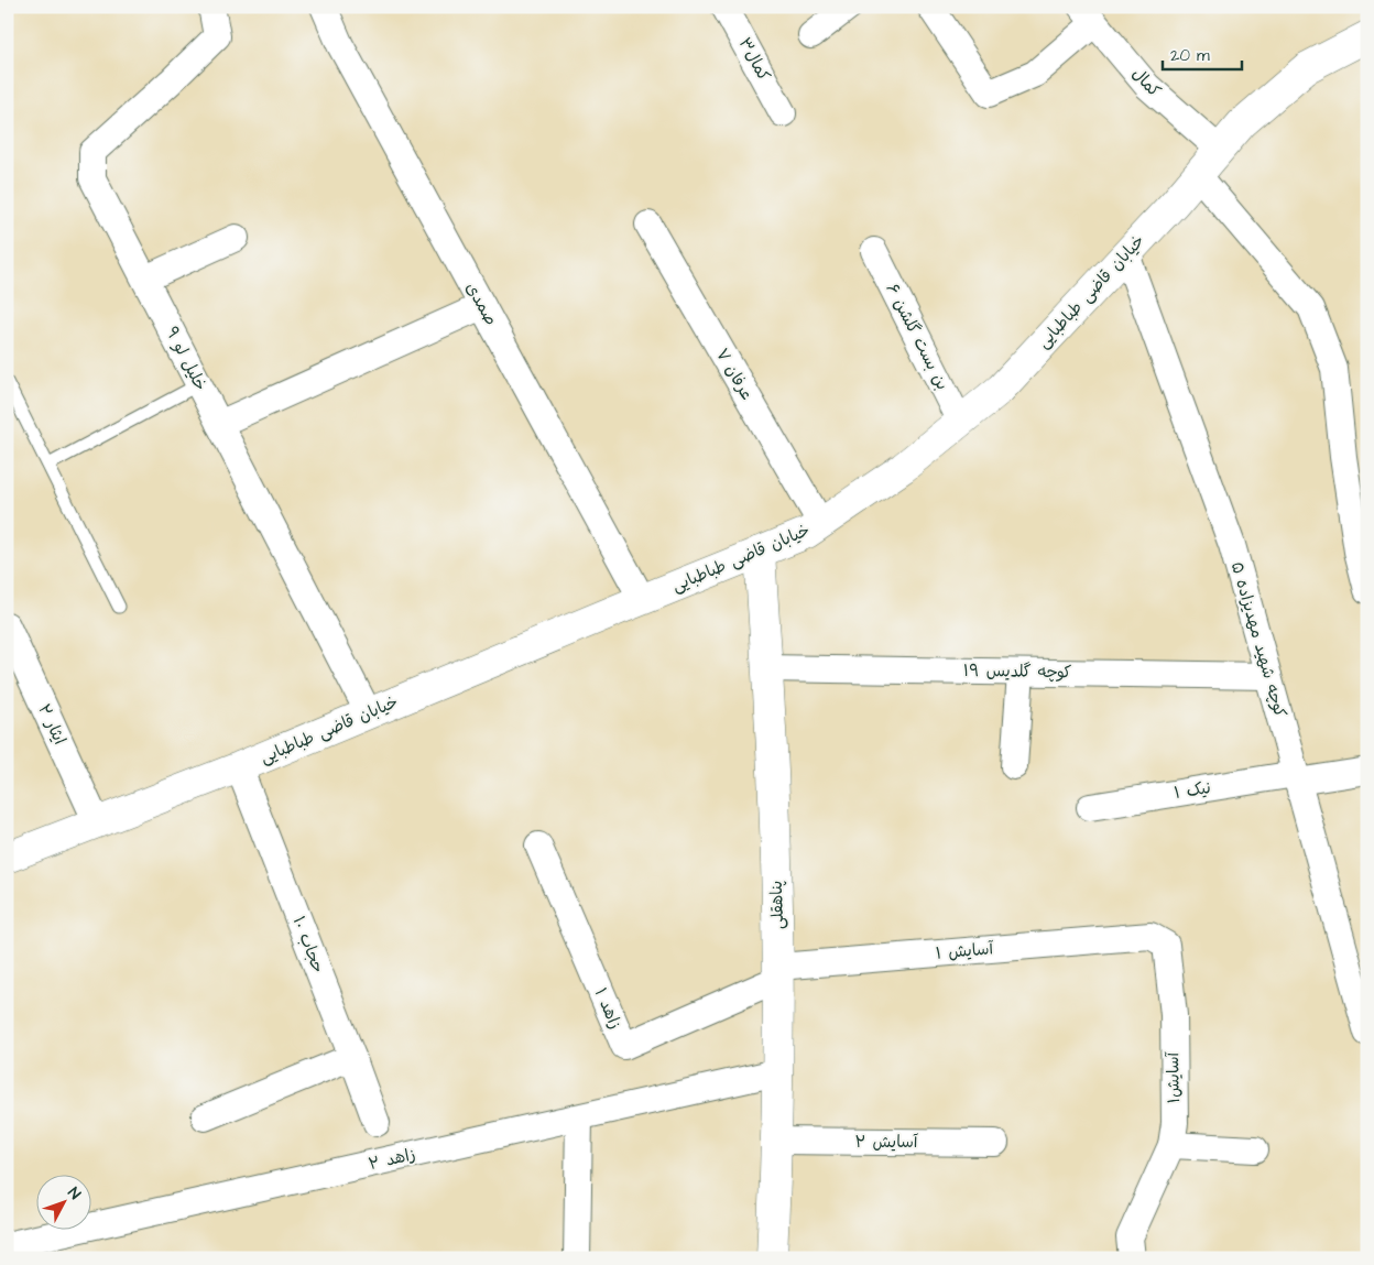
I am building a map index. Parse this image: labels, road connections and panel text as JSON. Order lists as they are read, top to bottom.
{
  "streets": {
    "street": [
      "کمال۳",
      "کمال",
      "خیابان قاضی طباطبایی",
      "صمدی",
      "بن بست گلشن ۶",
      "خلیل لو ۹",
      "عرفان ۷",
      "کوچه شهید مهدیزاده ۵",
      "کوچه گلدیس ۱۹",
      "ایثار ۲",
      "نیک ۱",
      "پناهقلی",
      "حجاب ۱۰",
      "آسایش ۱",
      "زاهد ۱",
      "آسایش۱",
      "آسایش ۲",
      "زاهد ۲"
    ]
  },
  "crossings": [
    ["کمال", "خیابان قاضی طباطبایی"],
    ["خیابان قاضی طباطبایی", "صمدی"],
    ["خیابان قاضی طباطبایی", "بن بست گلشن ۶"],
    ["خیابان قاضی طباطبایی", "خلیل لو ۹"],
    ["خیابان قاضی طباطبایی", "عرفان ۷"],
    ["خیابان قاضی طباطبایی", "کوچه شهید مهدیزاده ۵"],
    ["خیابان قاضی طباطبایی", "ایثار ۲"],
    ["خیابان قاضی طباطبایی", "پناهقلی"],
    ["خیابان قاضی طباطبایی", "حجاب ۱۰"],
    ["کوچه شهید مهدیزاده ۵", "کوچه گلدیس ۱۹"],
    ["کوچه شهید مهدیزاده ۵", "نیک ۱"],
    ["کوچه گلدیس ۱۹", "پناهقلی"],
    ["پناهقلی", "آسایش ۱"],
    ["پناهقلی", "زاهد ۱"],
    ["پناهقلی", "آسایش ۲"],
    ["پناهقلی", "زاهد ۲"],
    ["آسایش ۱", "زاهد ۱"],
    ["آسایش ۱", "آسایش۱"]
  ],
  "scale_bar": "20 m",
  "north": "top right"
}
